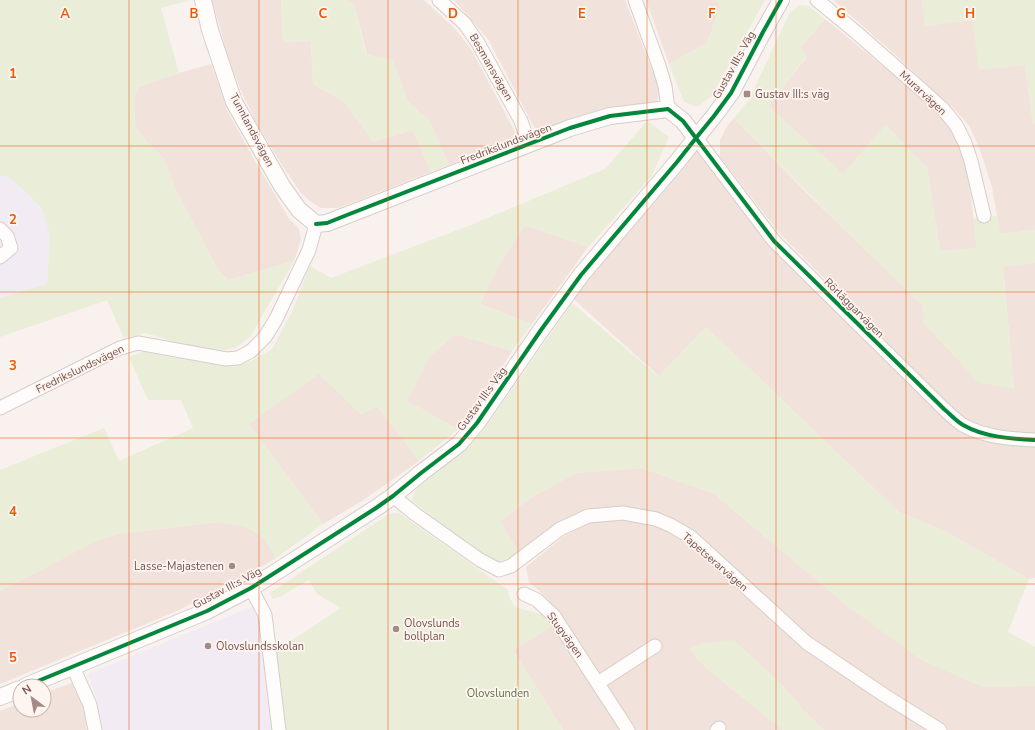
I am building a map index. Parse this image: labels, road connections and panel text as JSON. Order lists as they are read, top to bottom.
{
  "streets": {
    "street": [
      "Gustav III:s Väg",
      "Besmansvägen",
      "Murarvägen",
      "Tunnlandsvägen",
      "Fredrikslundsvägen",
      "Rörläggarvägen",
      "Tapetserarvägen",
      "Stugvägen"
    ]
  },
  "crossings": [
    ["Gustav III:s Väg", "Rörläggarvägen"],
    ["Gustav III:s Väg", "Tapetserarvägen"],
    ["Besmansvägen", "Fredrikslundsvägen"],
    ["Tunnlandsvägen", "Fredrikslundsvägen"]
  ],
  "parks": ["Olovslunden"],
  "places": {
    "transit": ["Gustav III:s väg"],
    "other": ["Lasse-Majastenen", "Olovslunds bollplan", "Olovslundsskolan"]
  },
  "north": "top left",
  "grid": {
    "columns": [
      "A",
      "B",
      "C",
      "D",
      "E",
      "F",
      "G",
      "H"
    ],
    "rows": [
      "1",
      "2",
      "3",
      "4",
      "5"
    ]
  }
}
